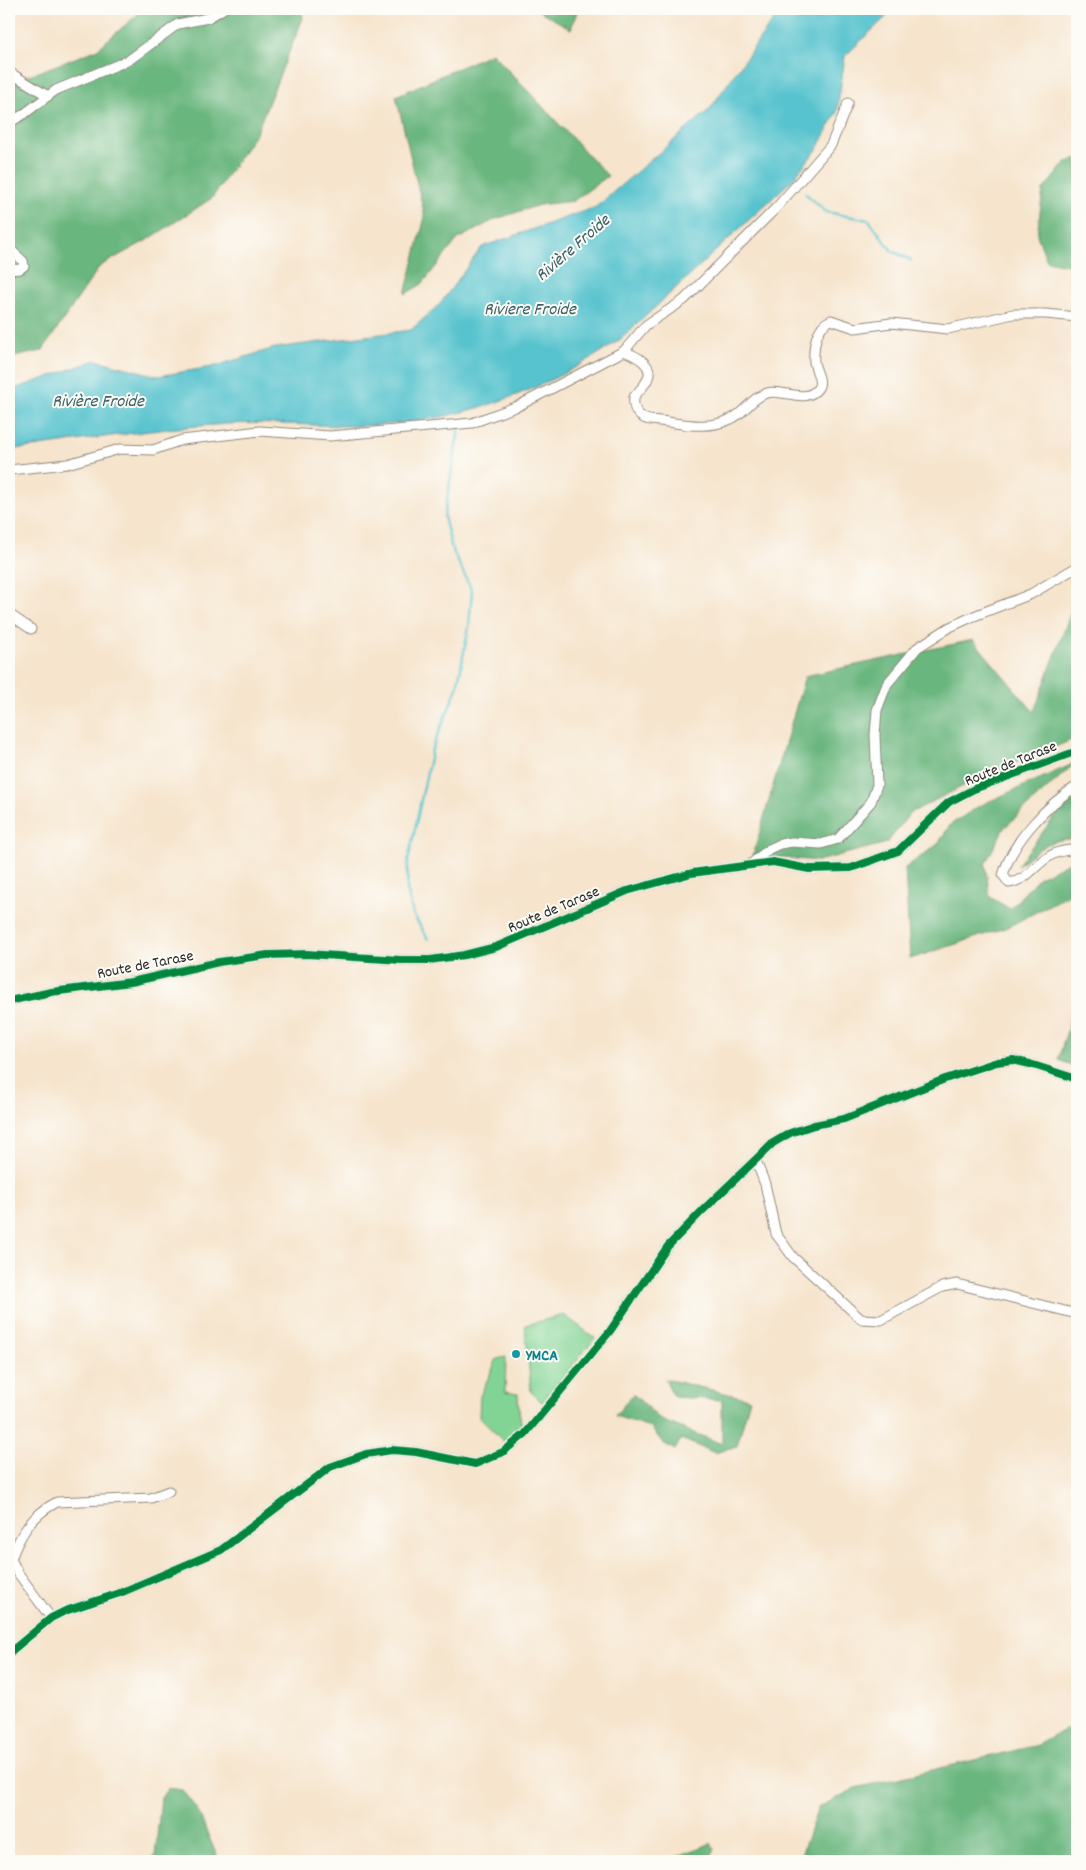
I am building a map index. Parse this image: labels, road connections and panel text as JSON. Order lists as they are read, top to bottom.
{
  "streets": {
    "street": ["Route de Tarase"]
  },
  "water": ["Rivière Froide", "Riviere Froide"],
  "places": ["YMCA"]
}
